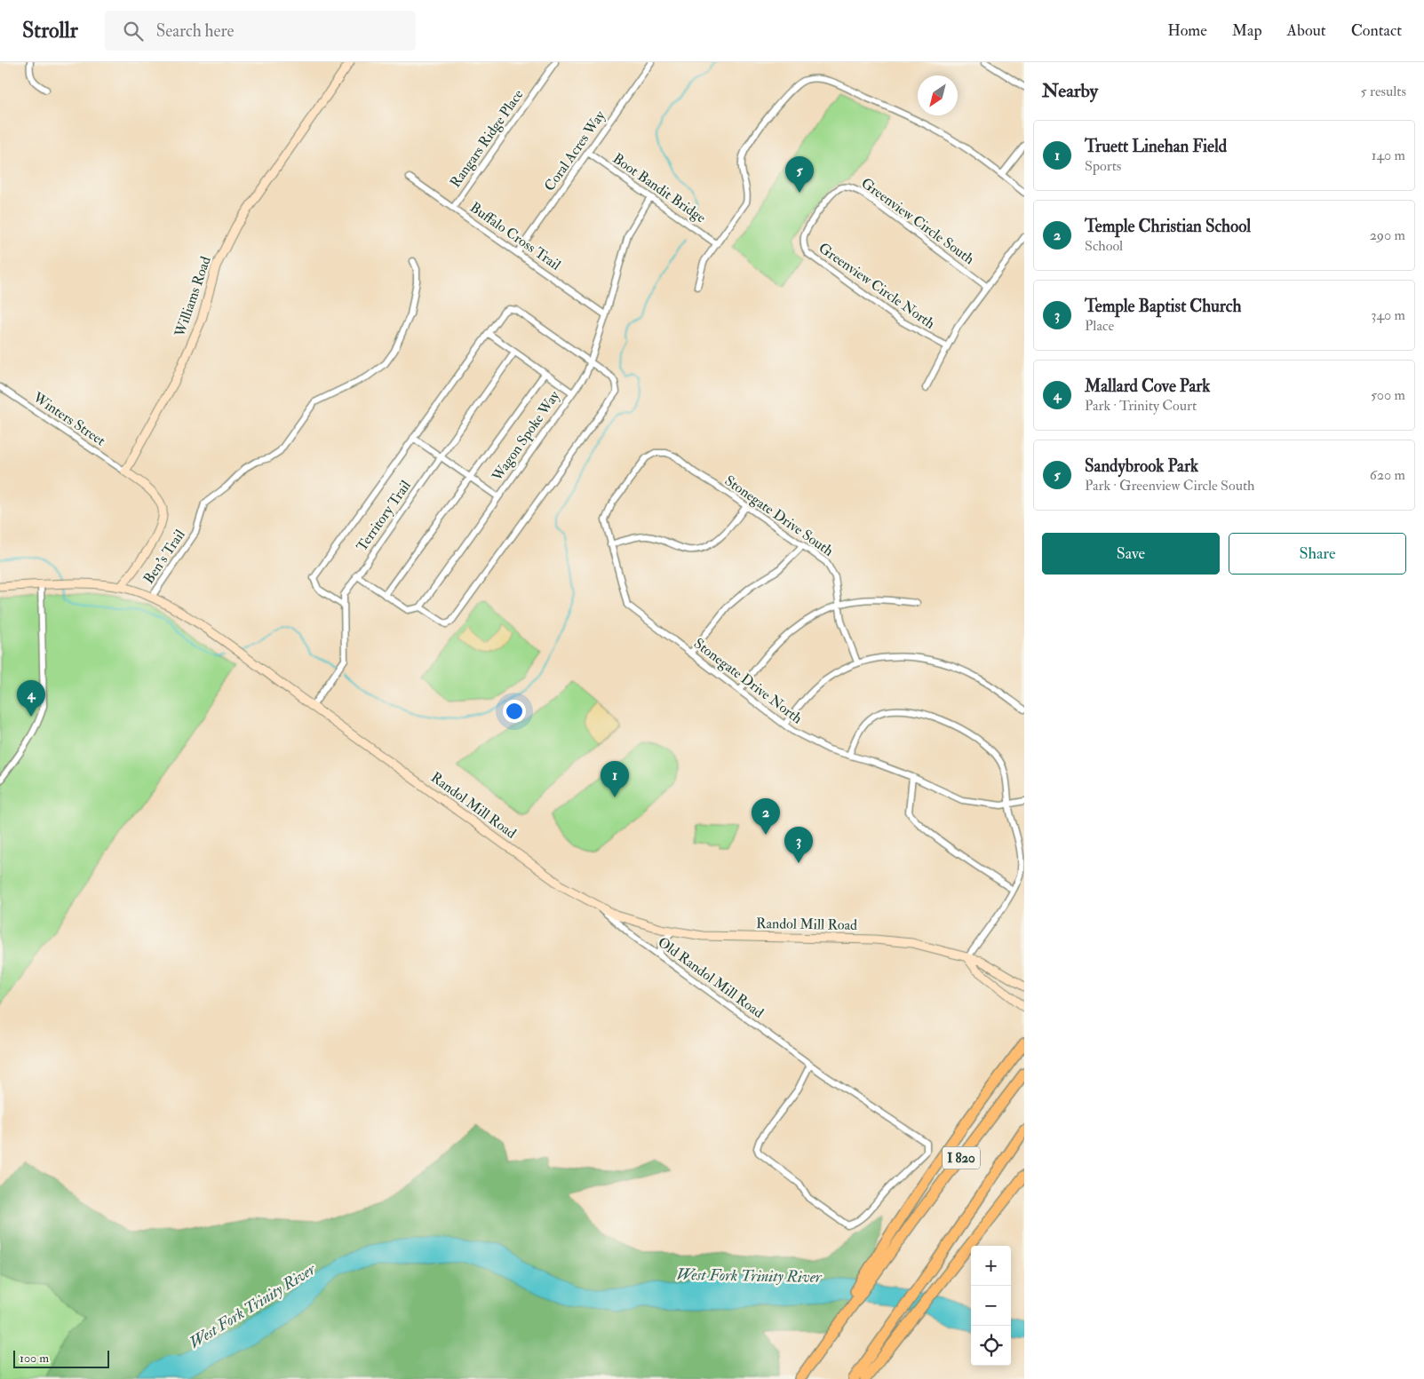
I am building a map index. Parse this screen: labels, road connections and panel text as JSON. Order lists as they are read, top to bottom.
{
  "streets": {
    "highway": ["I 820"],
    "main road": ["Williams Road", "Randol Mill Road"],
    "street": [
      "Rangars Ridge Place",
      "Coral Acres Way",
      "Boot Bandit Bridge",
      "Greenview Circle South",
      "Buffalo Cross Trail",
      "Greenview Circle North",
      "Winters Street",
      "Wagon Spoke Way",
      "Territory Trail",
      "Stonegate Drive South",
      "Ben's Trail",
      "Stonegate Drive North",
      "Old Randol Mill Road"
    ]
  },
  "crossings": [
    ["Rangars Ridge Place", "Buffalo Cross Trail"],
    ["Coral Acres Way", "Boot Bandit Bridge"],
    ["Coral Acres Way", "Buffalo Cross Trail"],
    ["Boot Bandit Bridge", "Wagon Spoke Way"],
    ["Greenview Circle South", "Greenview Circle North"],
    ["Buffalo Cross Trail", "Wagon Spoke Way"],
    ["Williams Road", "Winters Street"],
    ["Territory Trail", "Randol Mill Road"],
    ["Stonegate Drive South", "Stonegate Drive North"],
    ["Ben's Trail", "Randol Mill Road"],
    ["Randol Mill Road", "Old Randol Mill Road"]
  ],
  "water": ["West Fork Trinity River"],
  "scale_bar": "100 m",
  "north": "bottom left",
  "page": {
    "header": "Strollr",
    "search": "Search here",
    "nav": [
      "Home",
      "Map",
      "About",
      "Contact"
    ],
    "heading": ["Nearby", "5 results"],
    "list": [
      {
        "mark": "1",
        "name": "Truett Linehan Field",
        "note": "Sports",
        "value": "140 m"
      },
      {
        "mark": "2",
        "name": "Temple Christian School",
        "note": "School",
        "value": "290 m"
      },
      {
        "mark": "3",
        "name": "Temple Baptist Church",
        "note": "Place",
        "value": "340 m"
      },
      {
        "mark": "4",
        "name": "Mallard Cove Park",
        "note": "Park · Trinity Court",
        "value": "500 m"
      },
      {
        "mark": "5",
        "name": "Sandybrook Park",
        "note": "Park · Greenview Circle South",
        "value": "620 m"
      }
    ],
    "pins": [
      "5",
      "4",
      "1",
      "2",
      "3"
    ],
    "buttons": ["Save", "Share"],
    "map_buttons": ["+", "−"],
    "scale": "100 m"
  }
}
